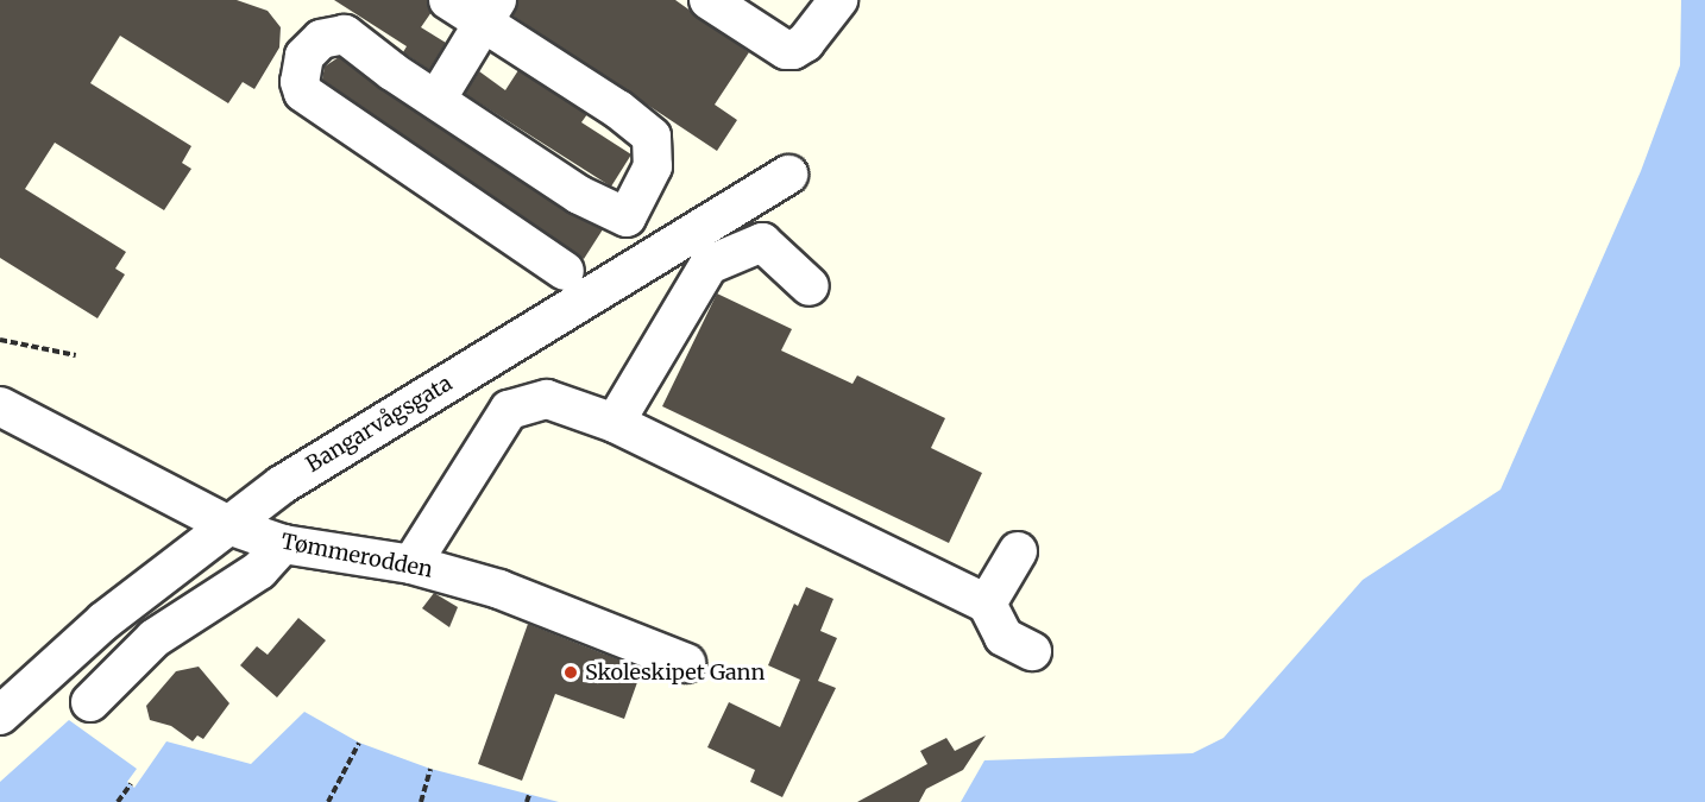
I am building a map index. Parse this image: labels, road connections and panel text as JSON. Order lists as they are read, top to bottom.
{
  "streets": {
    "street": ["Bangarvågsgata", "Tømmerodden"]
  },
  "crossings": [
    ["Bangarvågsgata", "Tømmerodden"]
  ],
  "places": ["Skoleskipet Gann"]
}
